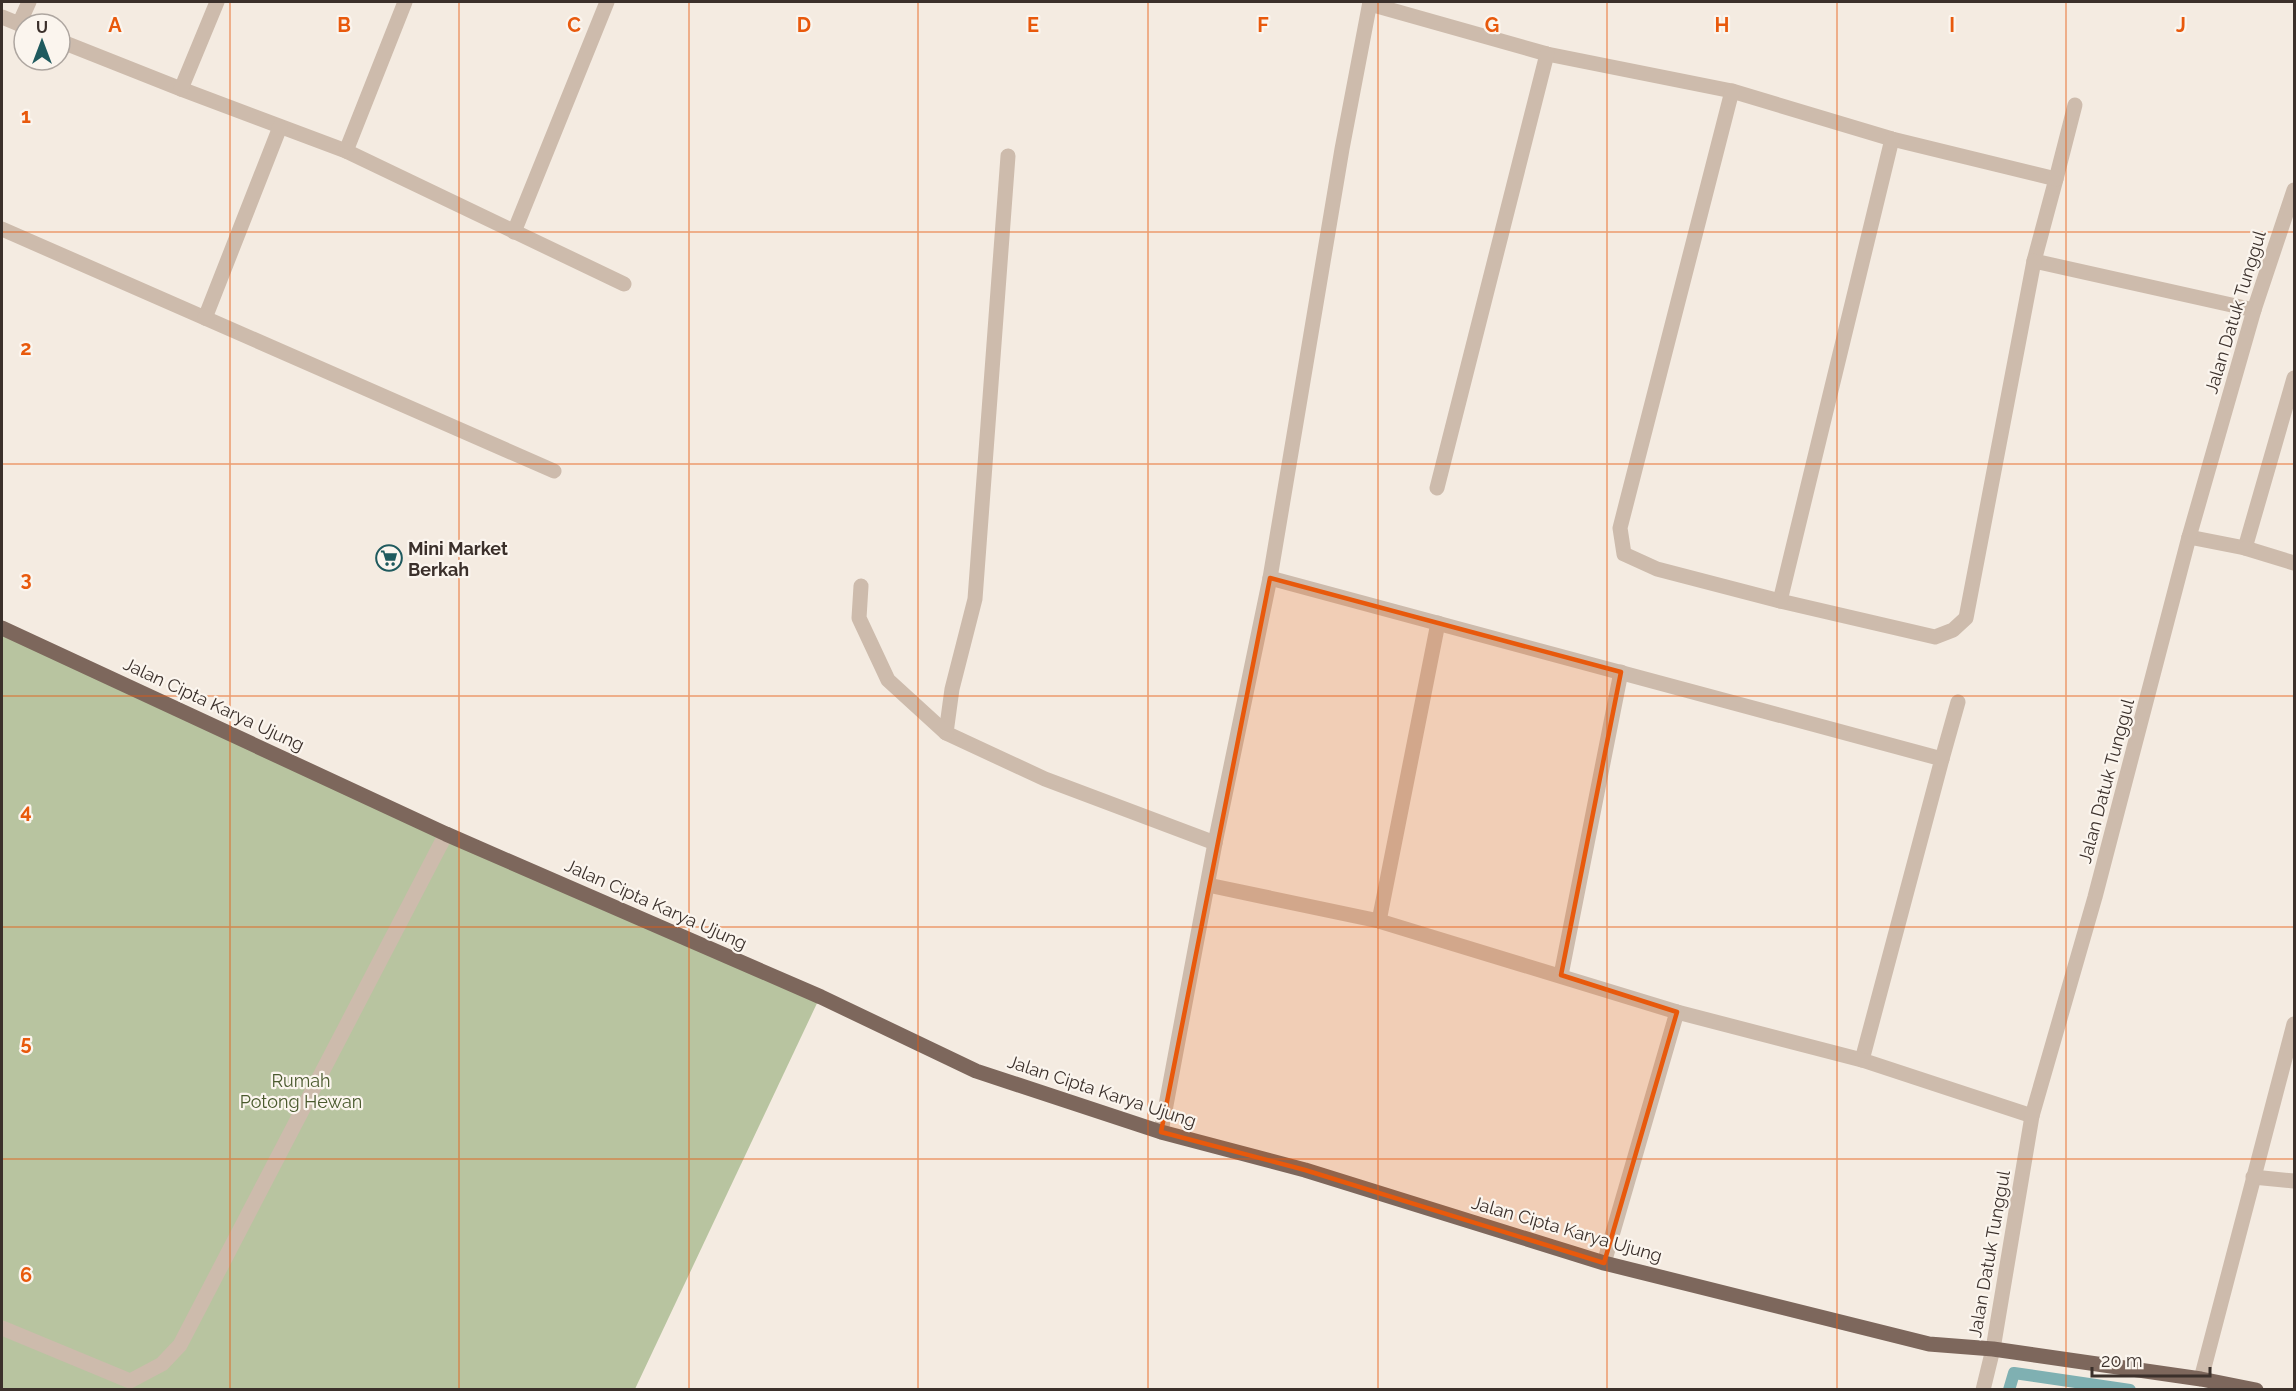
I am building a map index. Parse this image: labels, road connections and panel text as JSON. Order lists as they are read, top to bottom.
{
  "streets": {
    "main road": ["Jalan Cipta Karya Ujung"],
    "street": ["Jalan Datuk Tunggul"]
  },
  "crossings": [
    ["Jalan Datuk Tunggul", "Jalan Cipta Karya Ujung"]
  ],
  "parks": ["Rumah Potong Hewan"],
  "places": {
    "supermarket": ["Mini Market Berkah"]
  },
  "scale_bar": "20 m",
  "north": "top",
  "grid": {
    "columns": [
      "A",
      "B",
      "C",
      "D",
      "E",
      "F",
      "G",
      "H",
      "I",
      "J"
    ],
    "rows": [
      "1",
      "2",
      "3",
      "4",
      "5",
      "6"
    ]
  }
}
